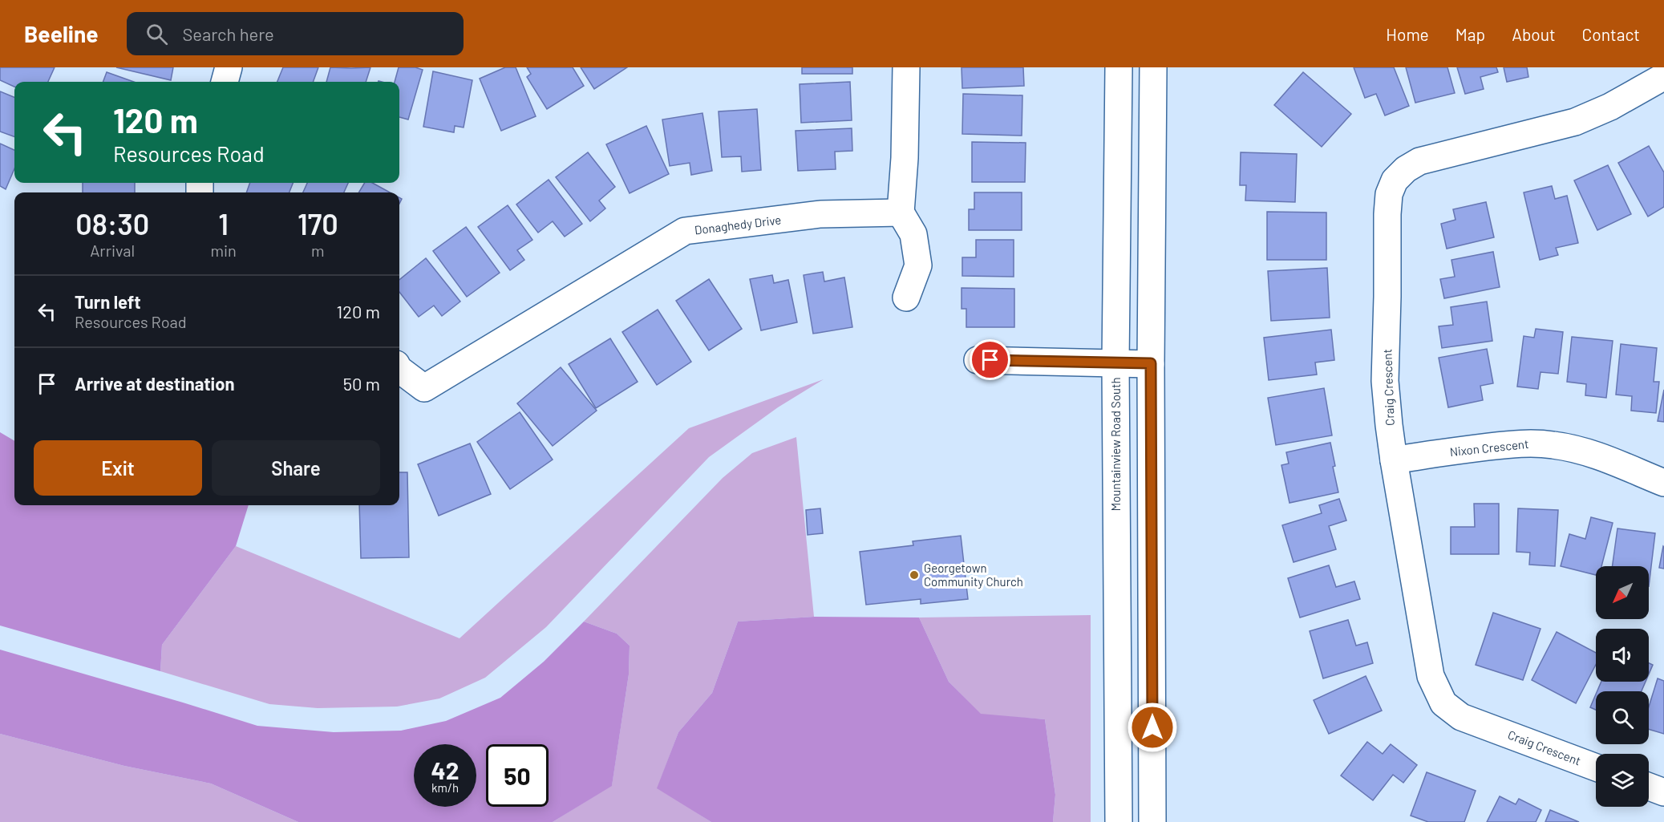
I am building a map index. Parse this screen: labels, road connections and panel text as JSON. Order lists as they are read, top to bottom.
{
  "streets": {
    "street": [
      "Donaghedy Drive",
      "Craig Crescent",
      "Mountainview Road South",
      "Nixon Crescent"
    ]
  },
  "crossings": [
    ["Craig Crescent", "Nixon Crescent"]
  ],
  "places": ["Georgetown Community Church"],
  "north": "bottom left",
  "page": {
    "header": "Beeline",
    "search": "Search here",
    "nav": [
      "Home",
      "Map",
      "About",
      "Contact"
    ],
    "turn": ["120 m", "Resources Road"],
    "eta": [
      "08:30",
      "Arrival",
      "1",
      "min",
      "170",
      "m"
    ],
    "list": [
      {
        "name": "Turn left",
        "note": "Resources Road",
        "value": "120 m"
      },
      {
        "name": "Arrive at destination",
        "value": "50 m"
      }
    ],
    "buttons": ["Exit", "Share"],
    "speed": "42 km/h",
    "limit": "50"
  }
}
